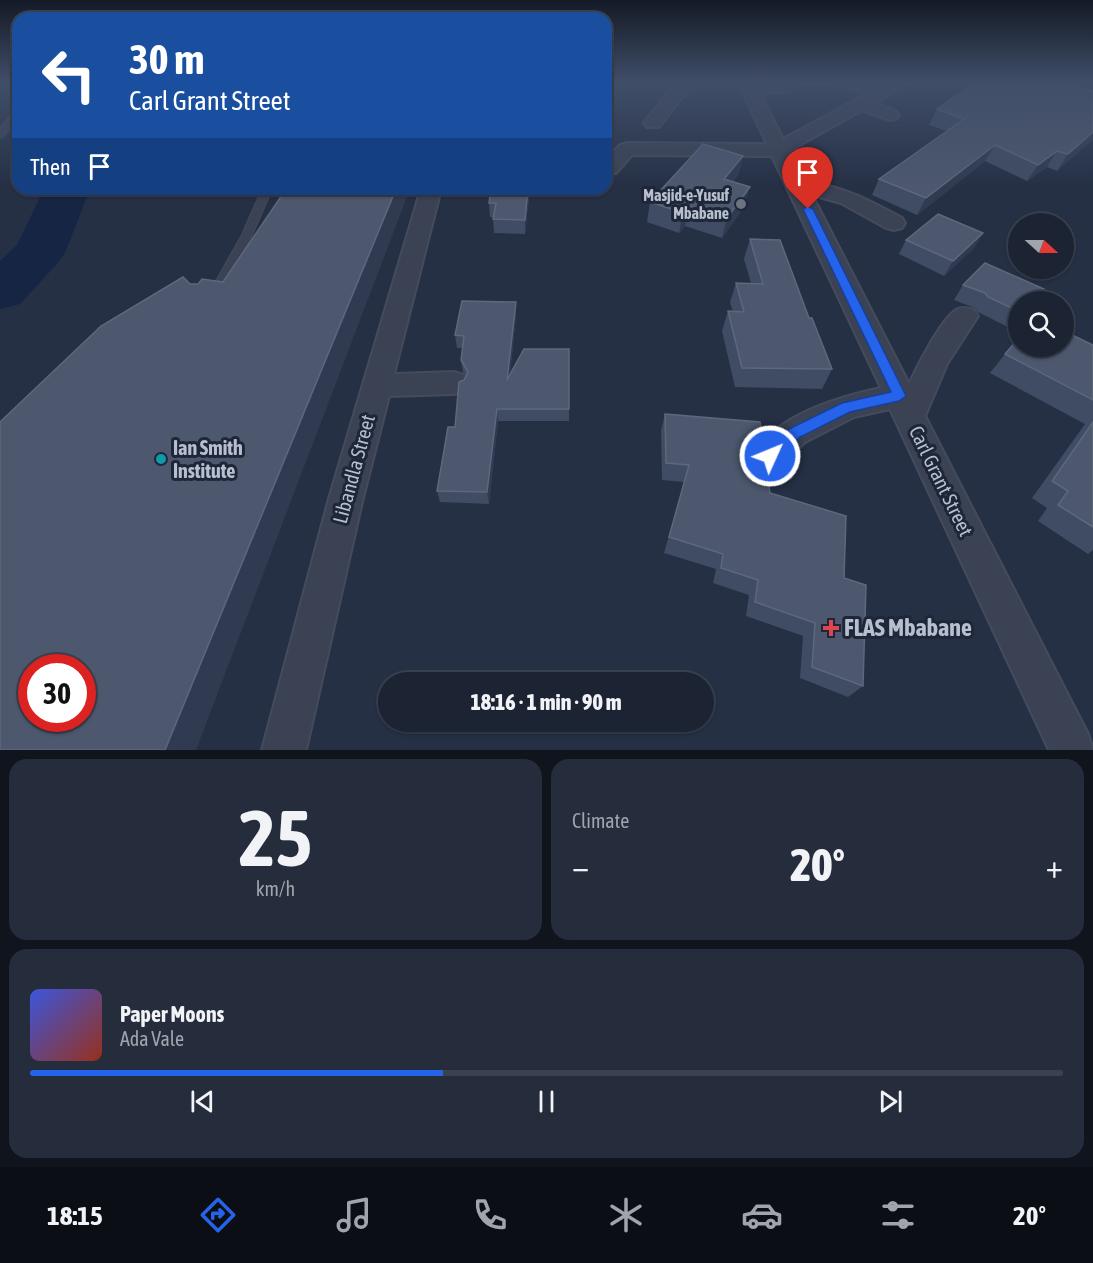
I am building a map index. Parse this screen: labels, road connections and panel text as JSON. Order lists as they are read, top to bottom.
{
  "streets": {
    "street": ["Libandla Street", "Carl Grant Street"]
  },
  "places": {
    "other": ["Masjid-e-Yusuf Mbabane", "Ian Smith Institute"],
    "health": ["FLAS Mbabane"]
  },
  "north": "right",
  "page": {
    "turn": ["30 m", "Carl Grant Street"],
    "then": "Then",
    "limit": "30",
    "trip": "18:16 · 1 min · 90 m",
    "tile": [
      ["25", "km/h"],
      "Climate"
    ],
    "heat": ["−", "20°", "+"],
    "song": ["Paper Moons", "Ada Vale"],
    "tabs": ["18:15", "20°"]
  }
}
